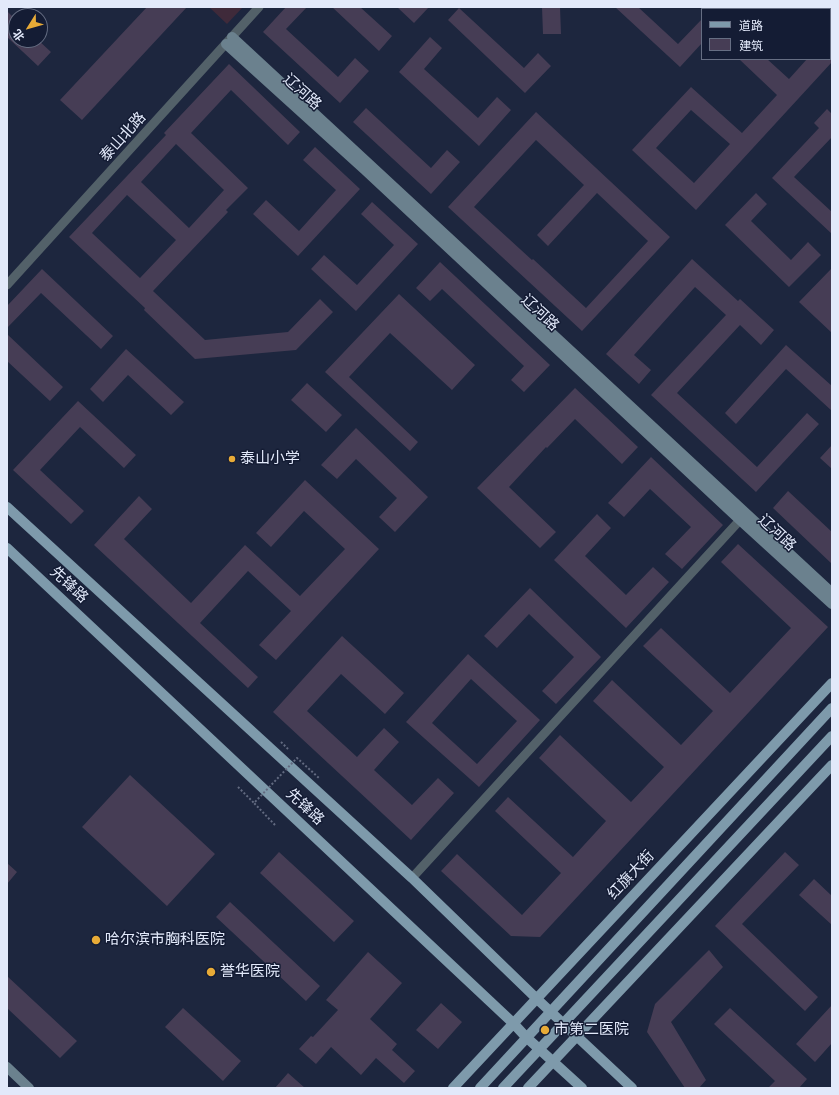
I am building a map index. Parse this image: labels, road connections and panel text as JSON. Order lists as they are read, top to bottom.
{
  "streets": {
    "main road": ["辽河路", "先锋路", "红旗大街"],
    "street": ["泰山北路"]
  },
  "crossings": [
    ["辽河路", "泰山北路"],
    ["先锋路", "红旗大街"]
  ],
  "places": [
    "泰山小学",
    "哈尔滨市胸科医院",
    "誉华医院",
    "市第二医院"
  ],
  "legend": ["道路", "建筑"],
  "north": "bottom left"
}
